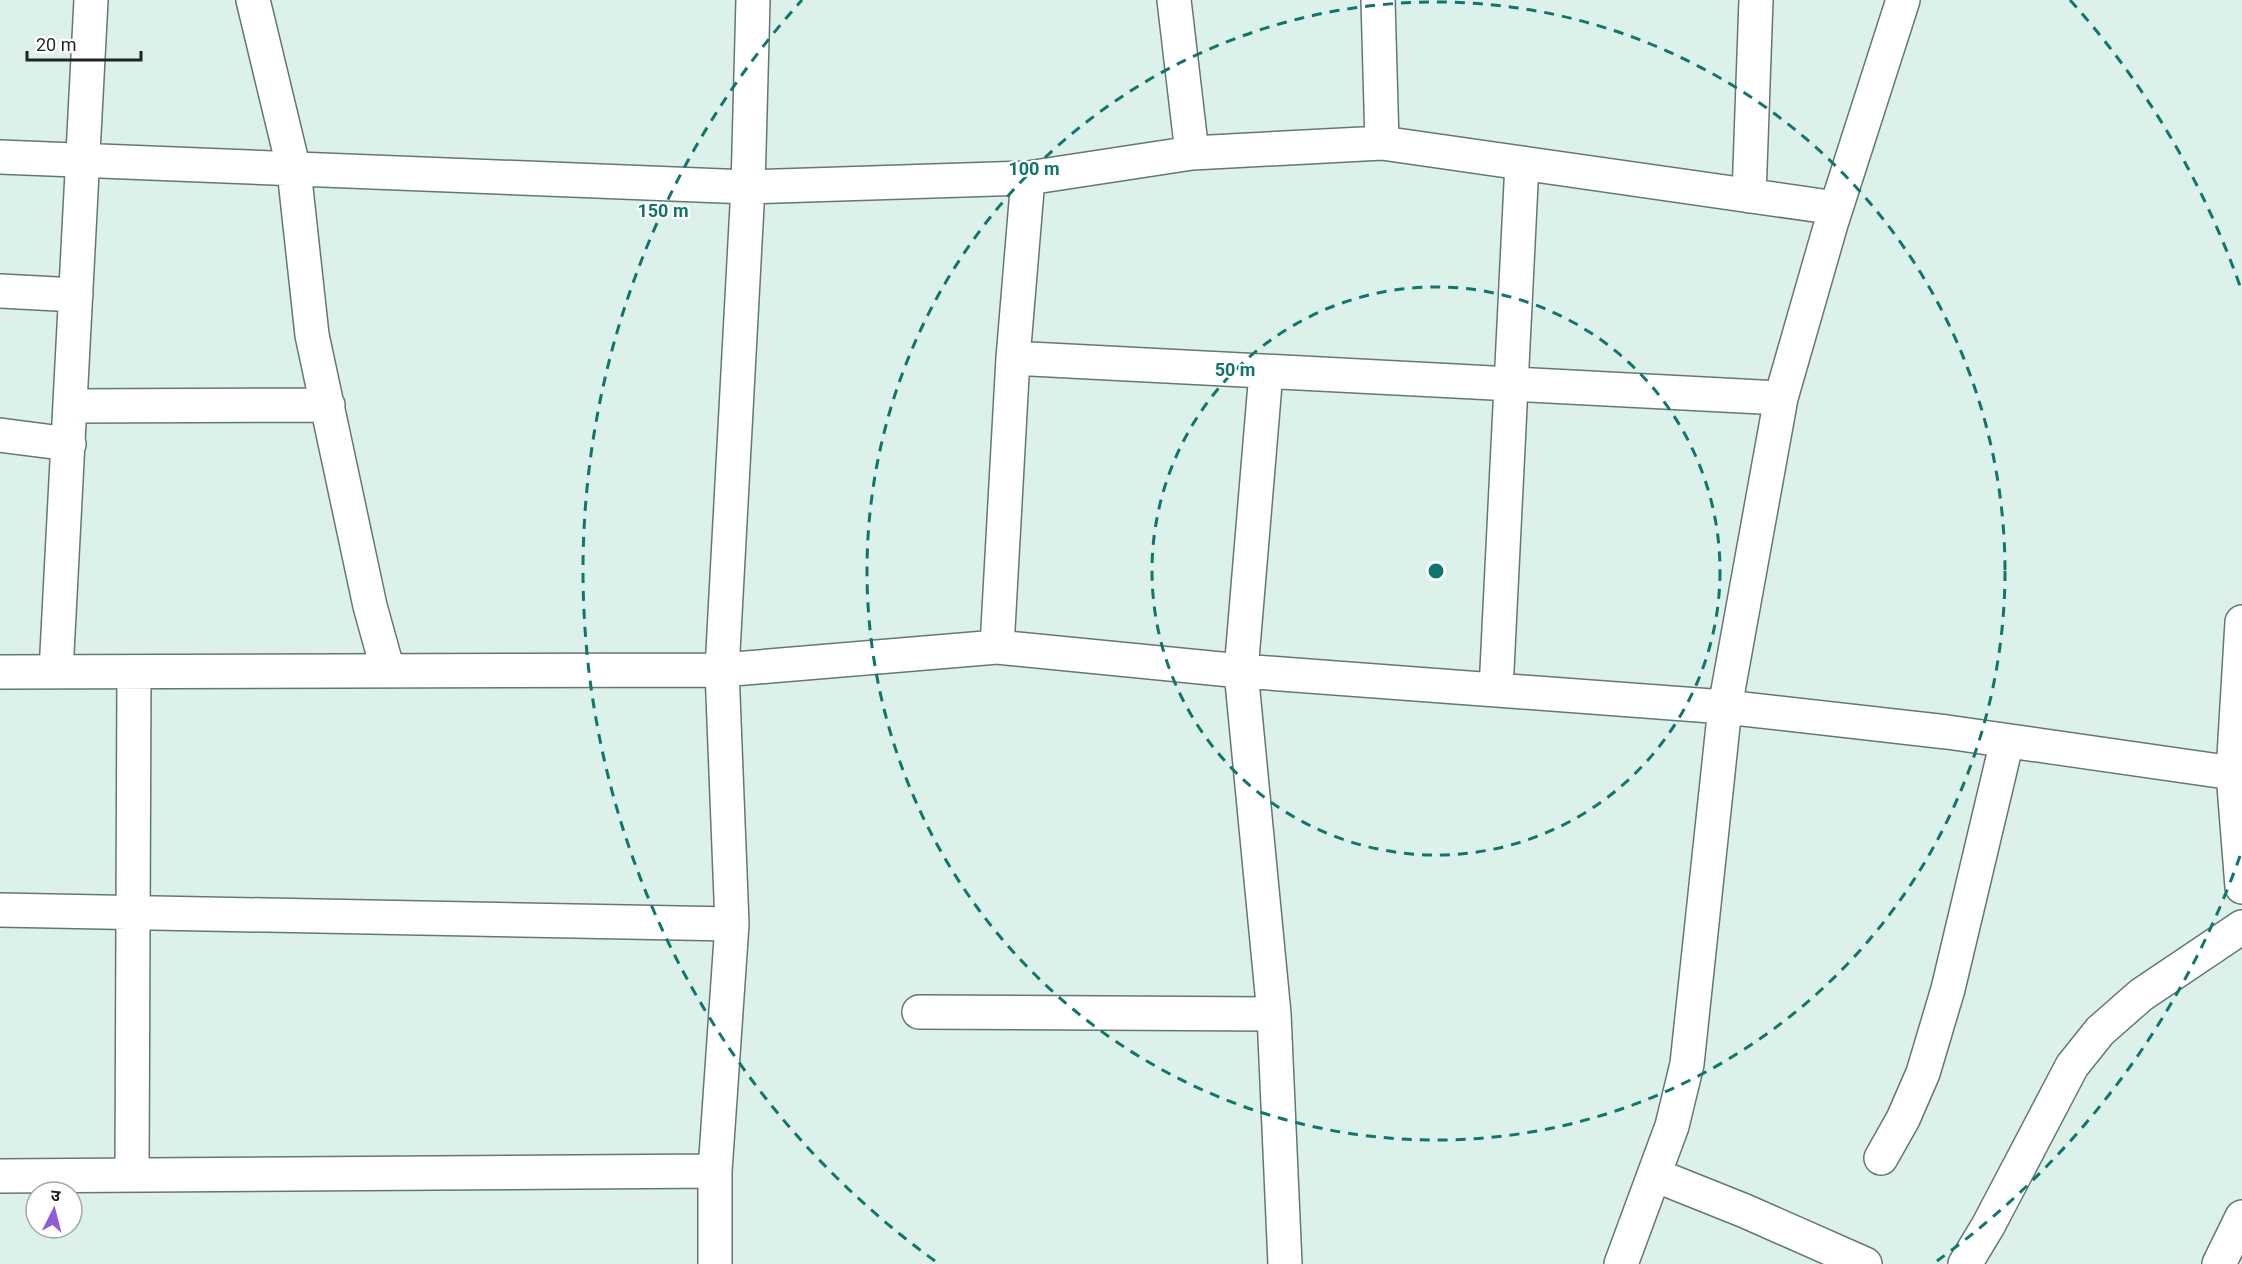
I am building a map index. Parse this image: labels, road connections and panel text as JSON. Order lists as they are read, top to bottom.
{
  "scale_bar": "20 m",
  "north": "top",
  "rings": ["100 m", "150 m", "50 m"]
}
